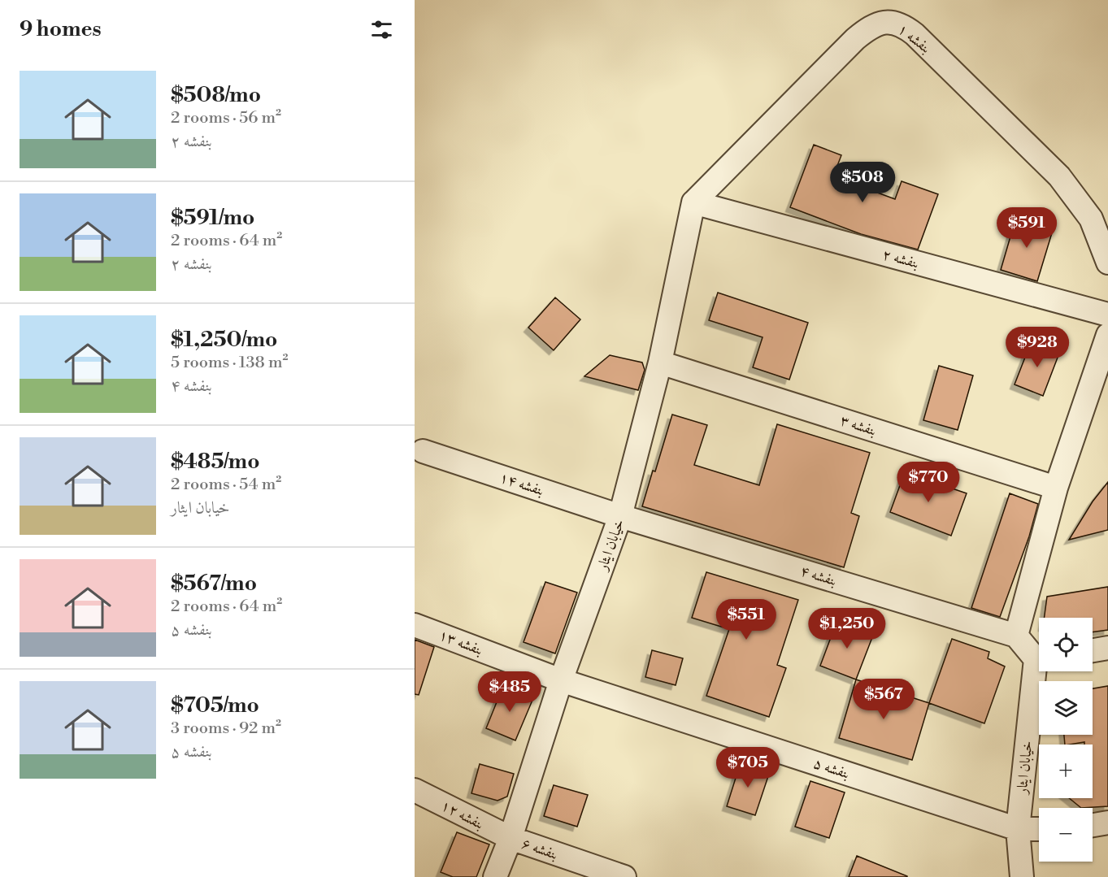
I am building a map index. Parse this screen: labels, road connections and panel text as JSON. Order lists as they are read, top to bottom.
{
  "streets": {
    "street": [
      "بنفشه ۱",
      "بنفشه ۲",
      "بنفشه ۳",
      "بنفشه ۱۴",
      "خیابان ایثار",
      "بنفشه ۴",
      "بنفشه ۱۳",
      "بنفشه ۵",
      "بنفشه ۱۲",
      "بنفشه ۶"
    ]
  },
  "crossings": [
    ["بنفشه ۱", "بنفشه ۲"],
    ["بنفشه ۱", "خیابان ایثار"],
    ["بنفشه ۲", "خیابان ایثار"],
    ["بنفشه ۳", "خیابان ایثار"],
    ["بنفشه ۱۴", "خیابان ایثار"],
    ["بنفشه ۱۴", "بنفشه ۴"],
    ["خیابان ایثار", "بنفشه ۴"],
    ["خیابان ایثار", "بنفشه ۱۳"],
    ["خیابان ایثار", "بنفشه ۵"],
    ["خیابان ایثار", "بنفشه ۱۲"],
    ["خیابان ایثار", "بنفشه ۶"],
    ["بنفشه ۱۳", "بنفشه ۵"],
    ["بنفشه ۱۲", "بنفشه ۶"]
  ],
  "page": {
    "heading": "9 homes",
    "list": [
      {
        "name": "$508/mo",
        "note": "2 rooms · 56 m² · بنفشه ۲"
      },
      {
        "name": "$591/mo",
        "note": "2 rooms · 64 m² · بنفشه ۲"
      },
      {
        "name": "$1,250/mo",
        "note": "5 rooms · 138 m² · بنفشه ۴"
      },
      {
        "name": "$485/mo",
        "note": "2 rooms · 54 m² · خیابان ایثار"
      },
      {
        "name": "$567/mo",
        "note": "2 rooms · 64 m² · بنفشه ۵"
      },
      {
        "name": "$705/mo",
        "note": "3 rooms · 92 m² · بنفشه ۵"
      }
    ],
    "price": [
      "$508",
      "$591",
      "$928",
      "$770",
      "$551",
      "$1,250",
      "$485",
      "$567",
      "$705"
    ],
    "map_buttons": ["+", "−"]
  }
}
